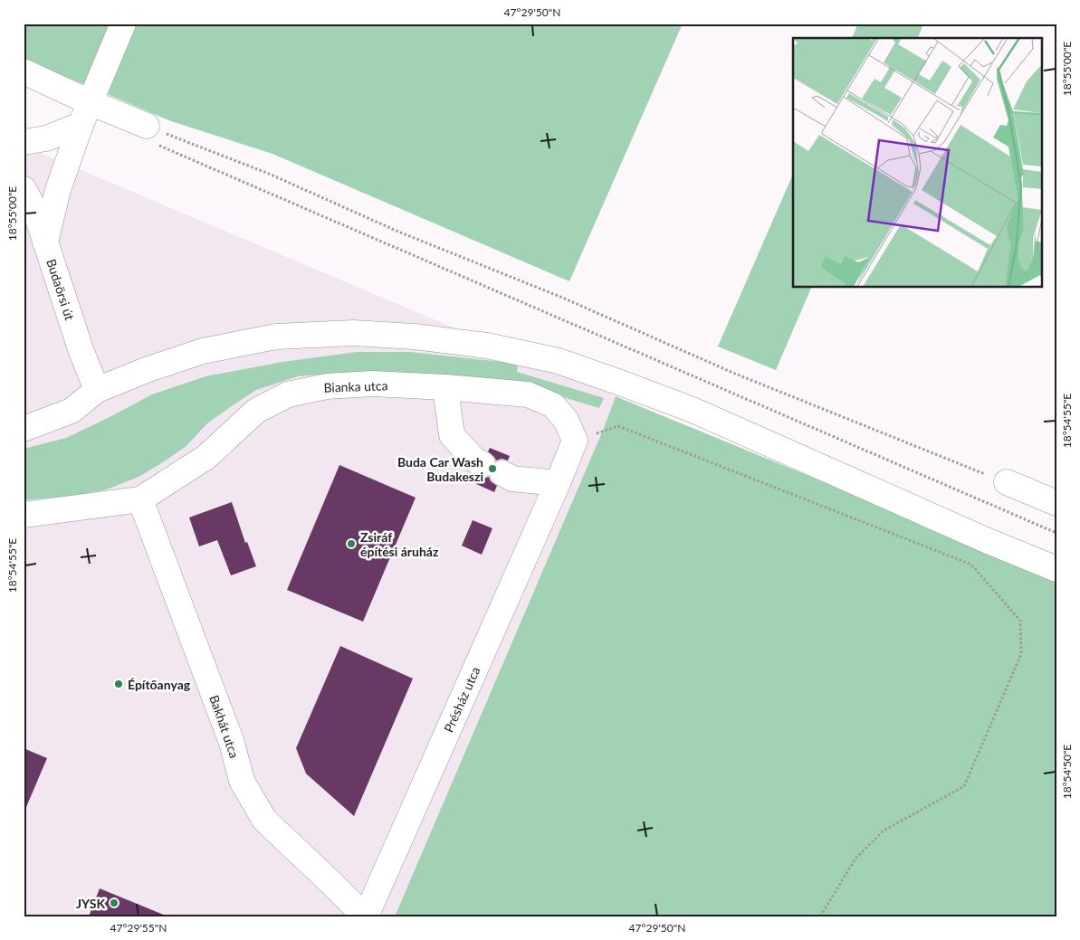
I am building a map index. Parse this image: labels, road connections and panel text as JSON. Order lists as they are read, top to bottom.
{
  "streets": {
    "street": [
      "Budaörsi út",
      "Bianka utca",
      "Présház utca",
      "Bakhát utca"
    ]
  },
  "crossings": [
    ["Bianka utca", "Bakhát utca"],
    ["Présház utca", "Bakhát utca"]
  ],
  "places": [
    "Buda Car Wash Budakeszi",
    "Zsiráf építési áruház",
    "Építőanyag",
    "JYSK"
  ],
  "coordinates": [
    "47°29'50\"N",
    "18°55'00\"E",
    "18°54'55\"E",
    "18°54'50\"E",
    "47°29'55\"N"
  ]
}
